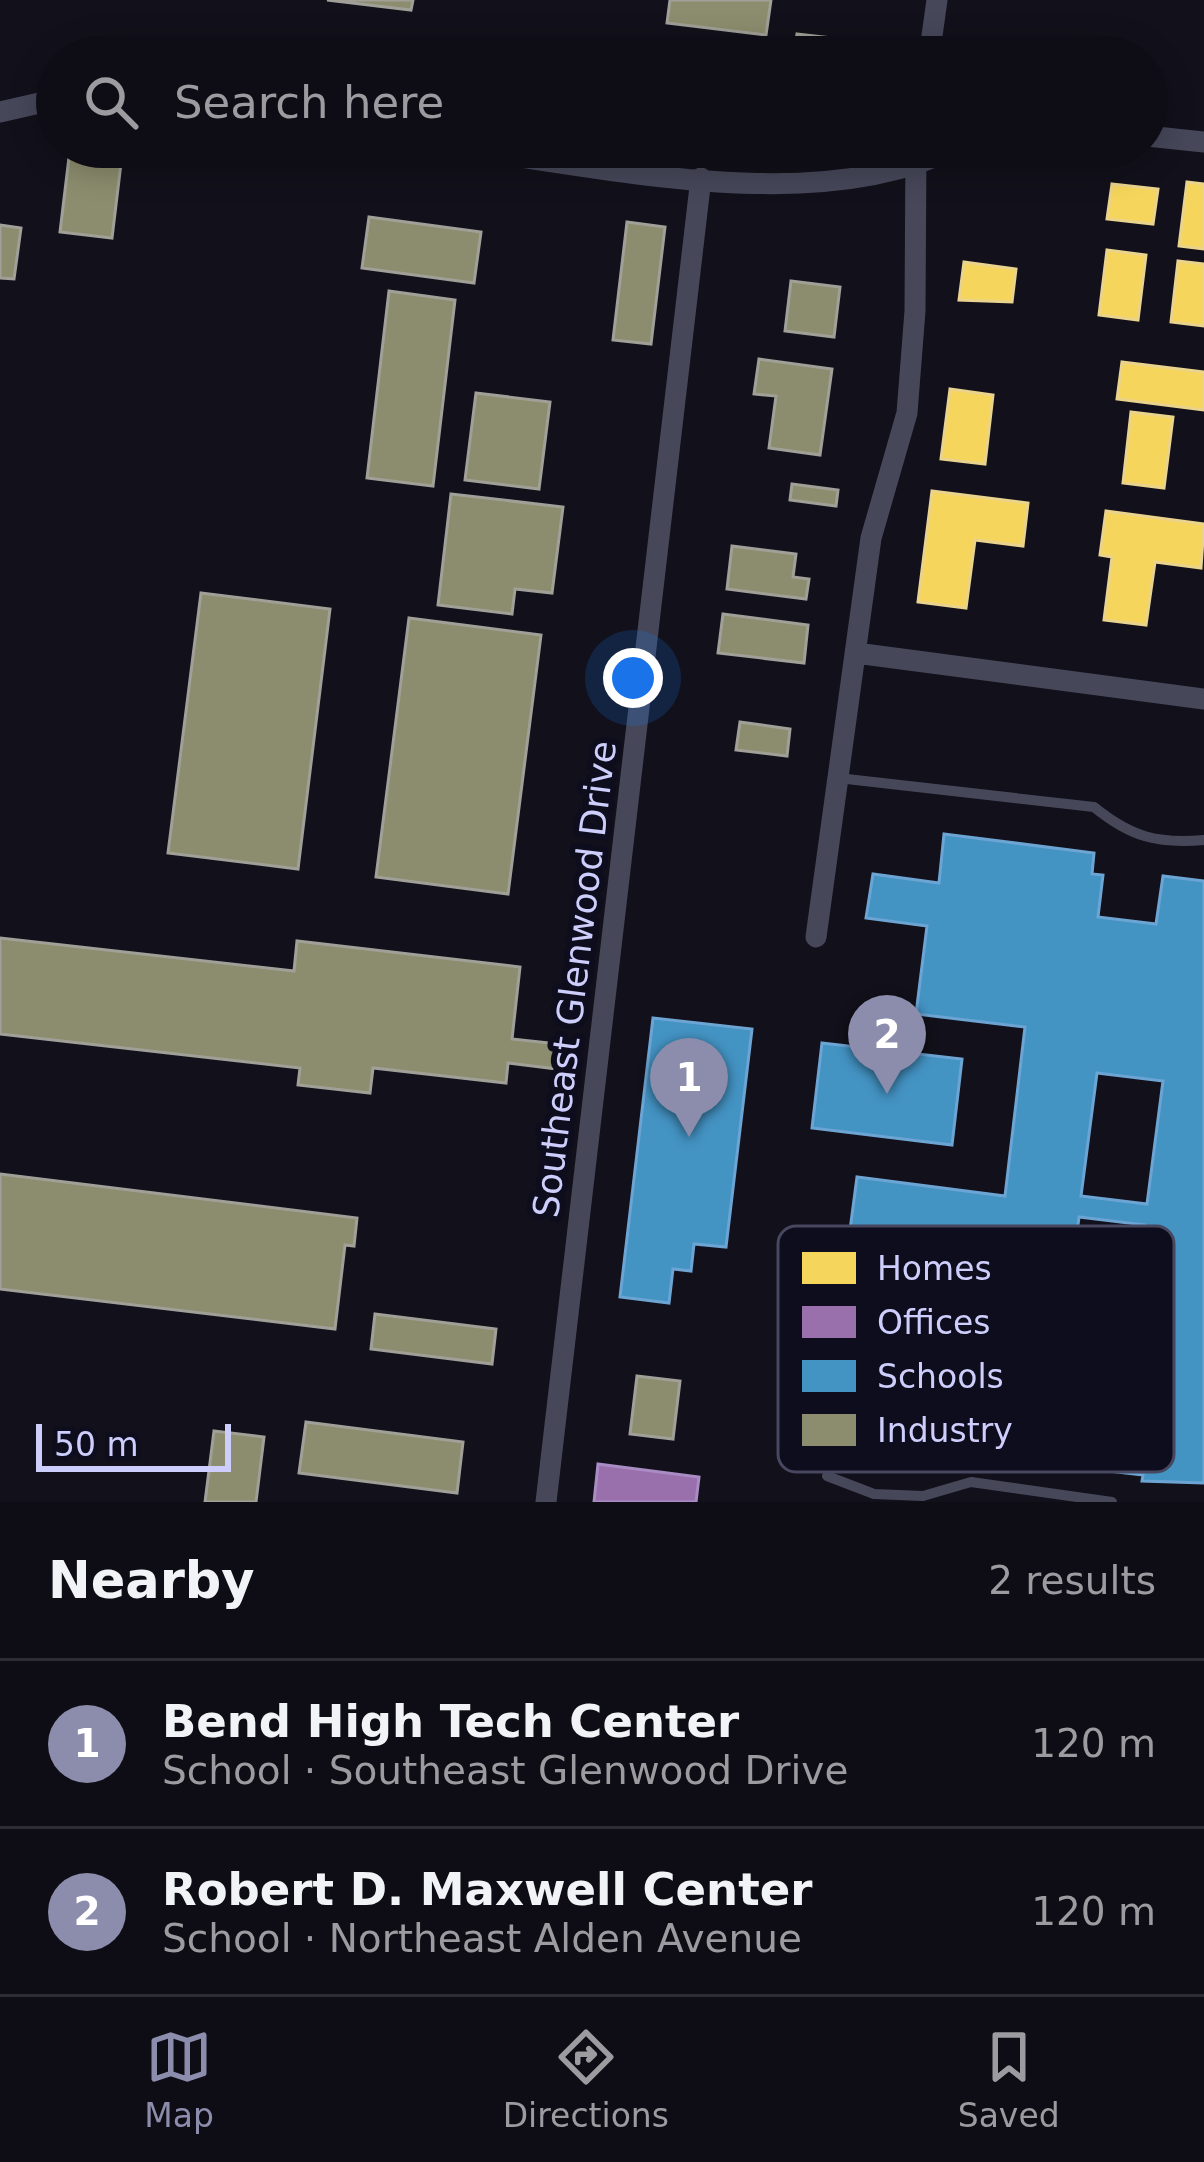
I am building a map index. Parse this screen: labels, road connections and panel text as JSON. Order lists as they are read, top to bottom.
{
  "streets": {
    "street": ["Southeast Glenwood Drive"]
  },
  "legend": [
    "Homes",
    "Offices",
    "Schools",
    "Industry"
  ],
  "scale_bar": "50 m",
  "page": {
    "search": "Search here",
    "pins": ["2", "1"],
    "scale": "50 m",
    "heading": ["Nearby", "2 results"],
    "list": [
      {
        "mark": "1",
        "name": "Bend High Tech Center",
        "note": "School · Southeast Glenwood Drive",
        "value": "120 m"
      },
      {
        "mark": "2",
        "name": "Robert D. Maxwell Center",
        "note": "School · Northeast Alden Avenue",
        "value": "120 m"
      }
    ],
    "nav": ["Map", "Directions", "Saved"]
  }
}
